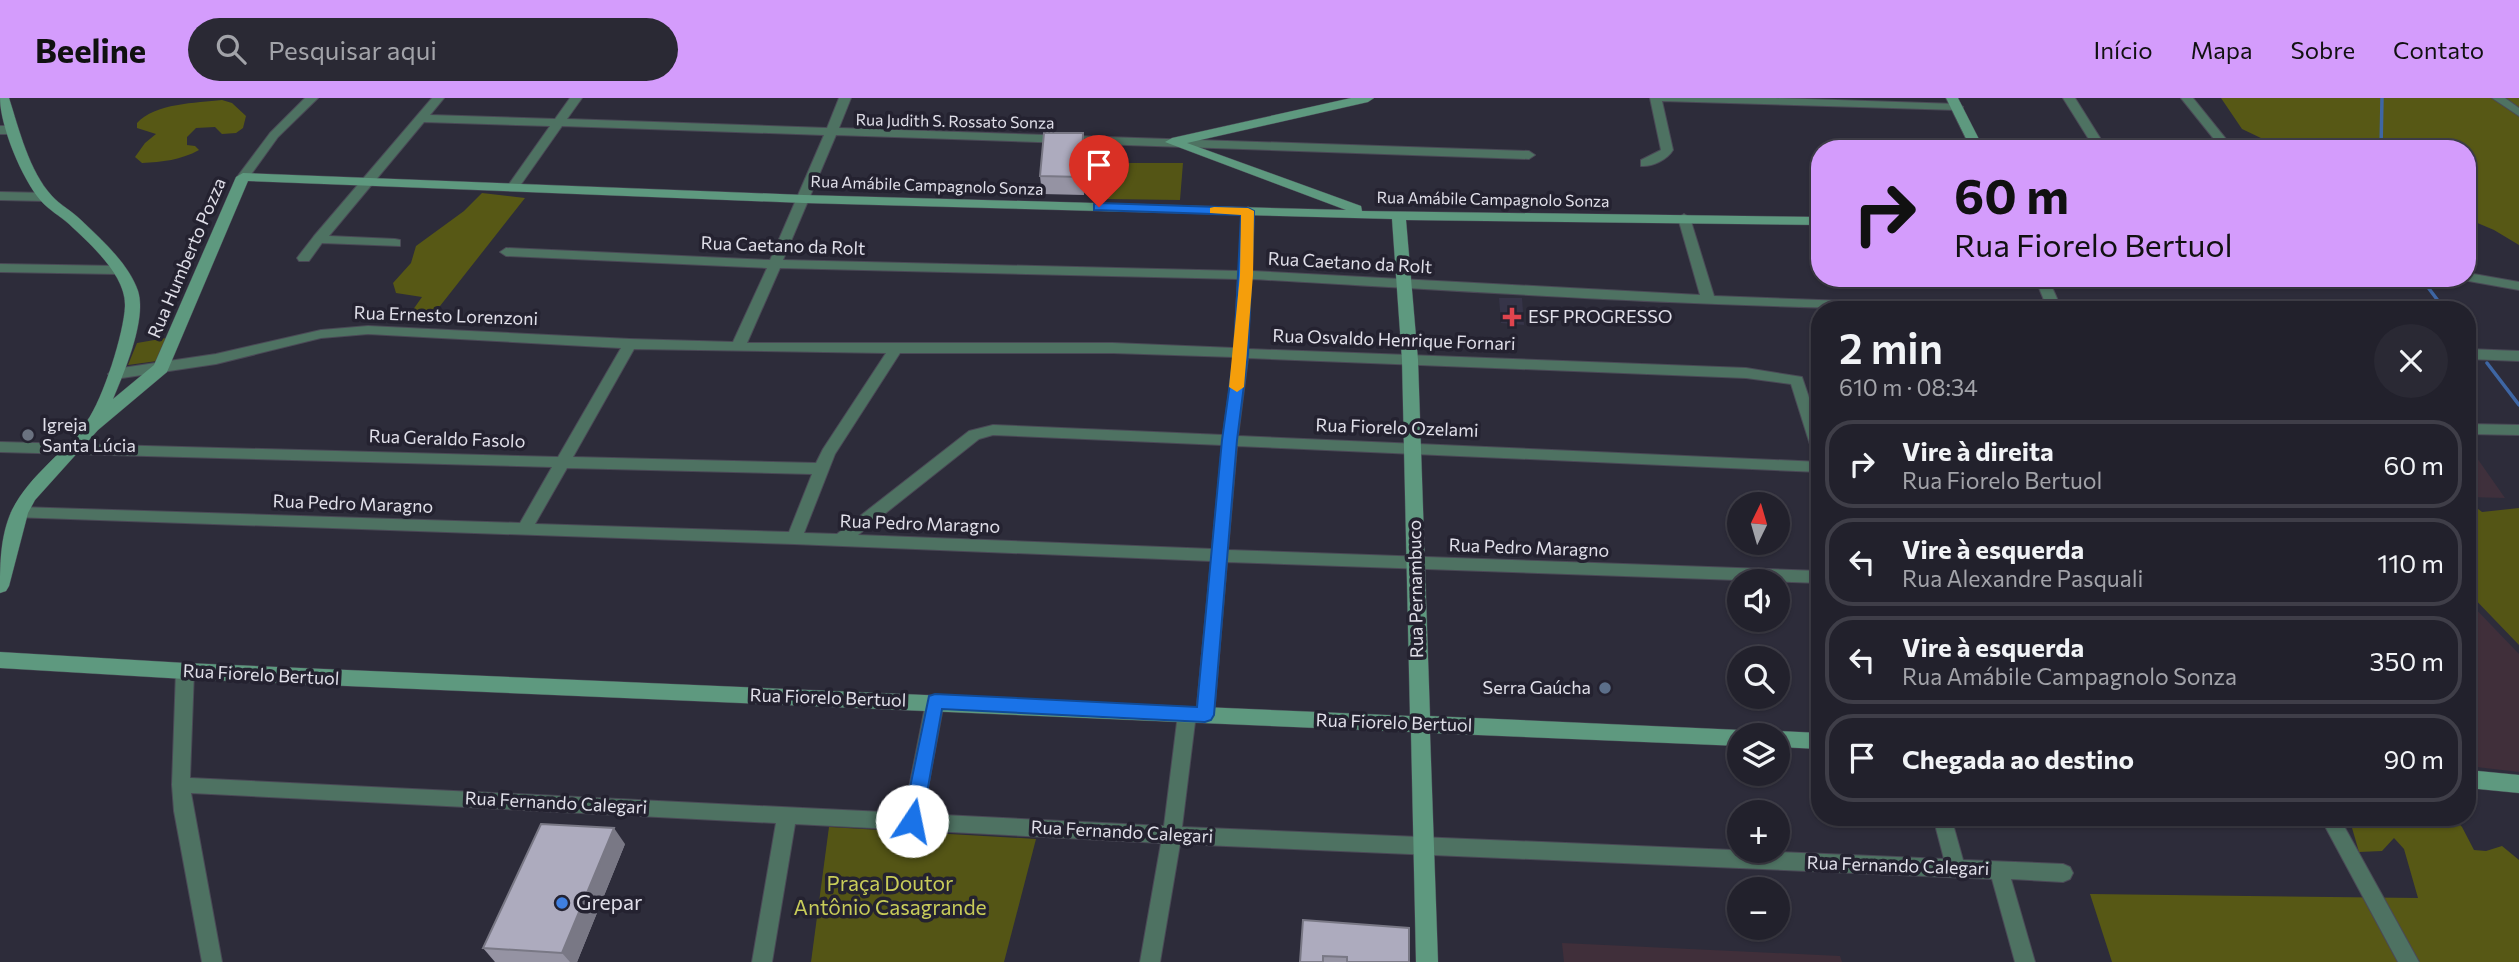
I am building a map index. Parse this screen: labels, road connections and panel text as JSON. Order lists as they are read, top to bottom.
{
  "streets": {
    "street": [
      "Rua Judith S. Rossato Sonza",
      "Rua Amábile Campagnolo Sonza",
      "Rua Caetano da Rolt",
      "Rua Humberto Pozza",
      "Rua Ernesto Lorenzoni",
      "Rua Osvaldo Henrique Fornari",
      "Rua Fiorelo Ozelami",
      "Rua Geraldo Fasolo",
      "Rua Pedro Maragno",
      "Rua Pernambuco",
      "Rua Fiorelo Bertuol",
      "Rua Fernando Calegari"
    ]
  },
  "crossings": [
    ["Rua Amábile Campagnolo Sonza", "Rua Humberto Pozza"],
    ["Rua Amábile Campagnolo Sonza", "Rua Pernambuco"],
    ["Rua Caetano da Rolt", "Rua Pernambuco"],
    ["Rua Humberto Pozza", "Rua Ernesto Lorenzoni"],
    ["Rua Ernesto Lorenzoni", "Rua Osvaldo Henrique Fornari"],
    ["Rua Osvaldo Henrique Fornari", "Rua Pernambuco"],
    ["Rua Fiorelo Ozelami", "Rua Pedro Maragno"],
    ["Rua Fiorelo Ozelami", "Rua Pernambuco"],
    ["Rua Pedro Maragno", "Rua Pernambuco"],
    ["Rua Pernambuco", "Rua Fiorelo Bertuol"],
    ["Rua Pernambuco", "Rua Fernando Calegari"]
  ],
  "parks": ["Praça Doutor Antônio Casagrande"],
  "places": {
    "health": ["ESF PROGRESSO"],
    "other": ["Igreja Santa Lúcia", "Serra Gaúcha", "Grepar"]
  },
  "north": "top",
  "page": {
    "header": "Beeline",
    "search": "Pesquisar aqui",
    "nav": [
      "Início",
      "Mapa",
      "Sobre",
      "Contato"
    ],
    "turn": ["60 m", "Rua Fiorelo Bertuol"],
    "heading": ["2 min", "610 m · 08:34"],
    "list": [
      {
        "name": "Vire à direita",
        "note": "Rua Fiorelo Bertuol",
        "value": "60 m"
      },
      {
        "name": "Vire à esquerda",
        "note": "Rua Alexandre Pasquali",
        "value": "110 m"
      },
      {
        "name": "Vire à esquerda",
        "note": "Rua Amábile Campagnolo Sonza",
        "value": "350 m"
      },
      {
        "name": "Chegada ao destino",
        "value": "90 m"
      }
    ],
    "map_buttons": ["+", "−"]
  }
}
